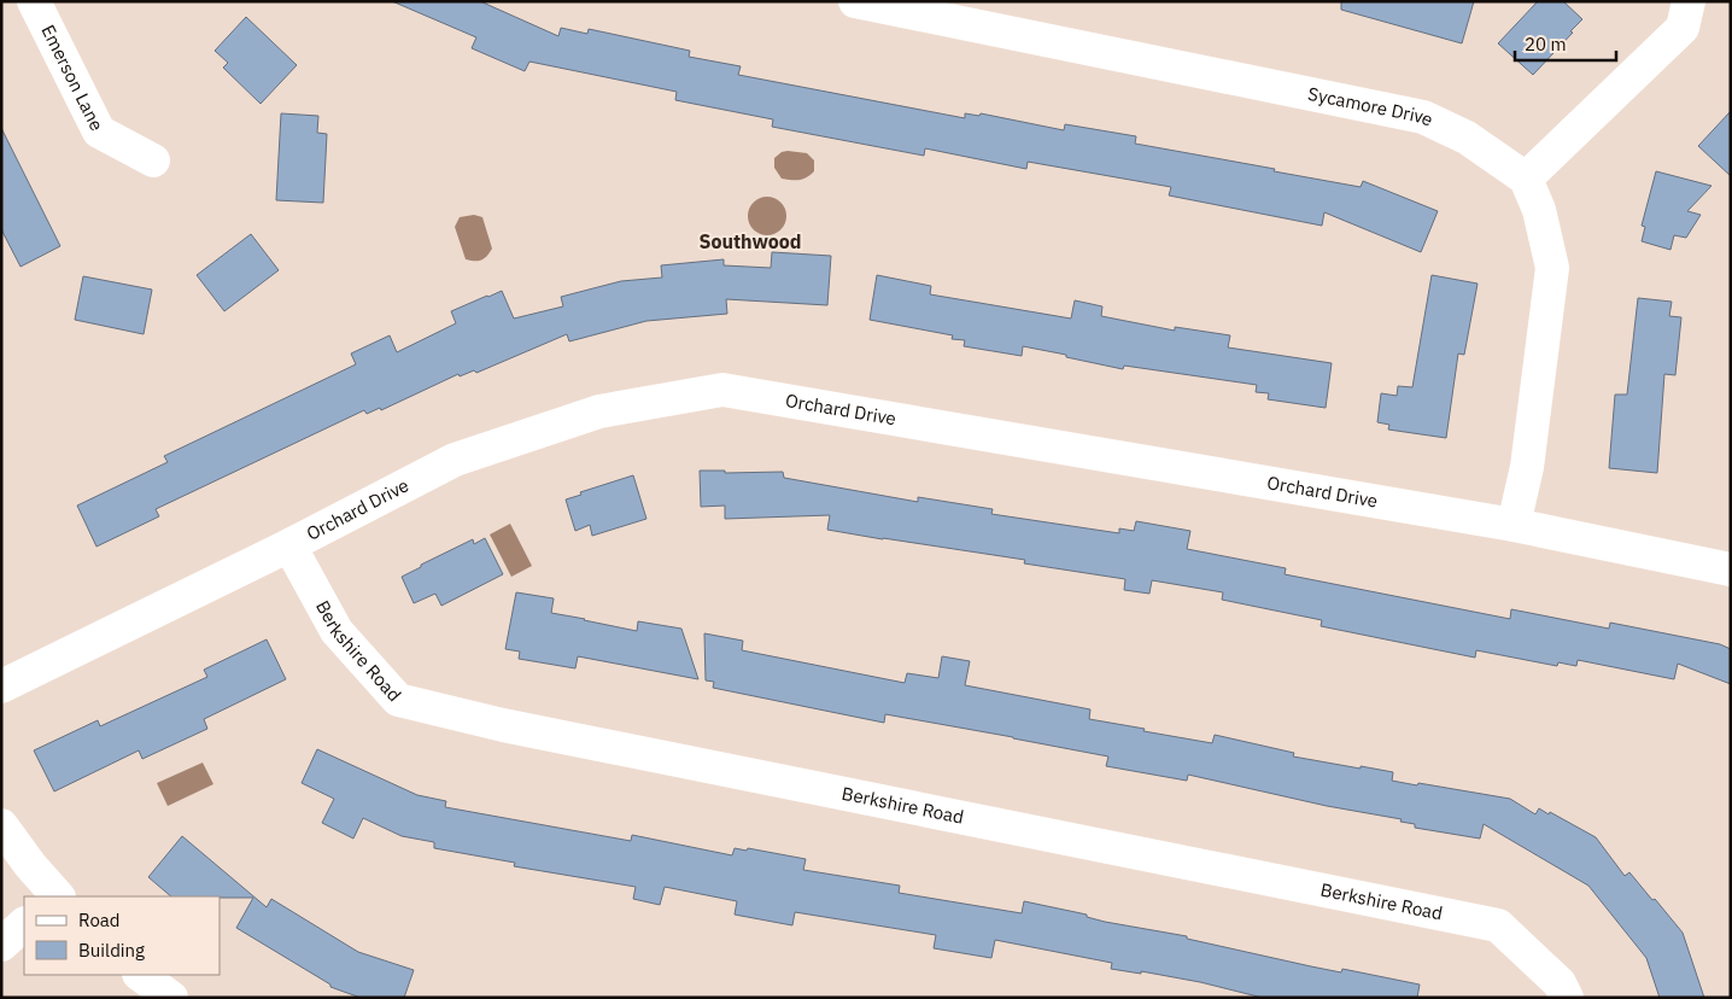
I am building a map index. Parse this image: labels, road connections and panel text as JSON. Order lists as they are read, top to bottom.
{
  "streets": {
    "street": [
      "Emerson Lane",
      "Sycamore Drive",
      "Orchard Drive",
      "Berkshire Road"
    ]
  },
  "crossings": [
    ["Orchard Drive", "Berkshire Road"]
  ],
  "districts": ["Southwood"],
  "legend": ["Road", "Building"],
  "scale_bar": "20 m"
}
